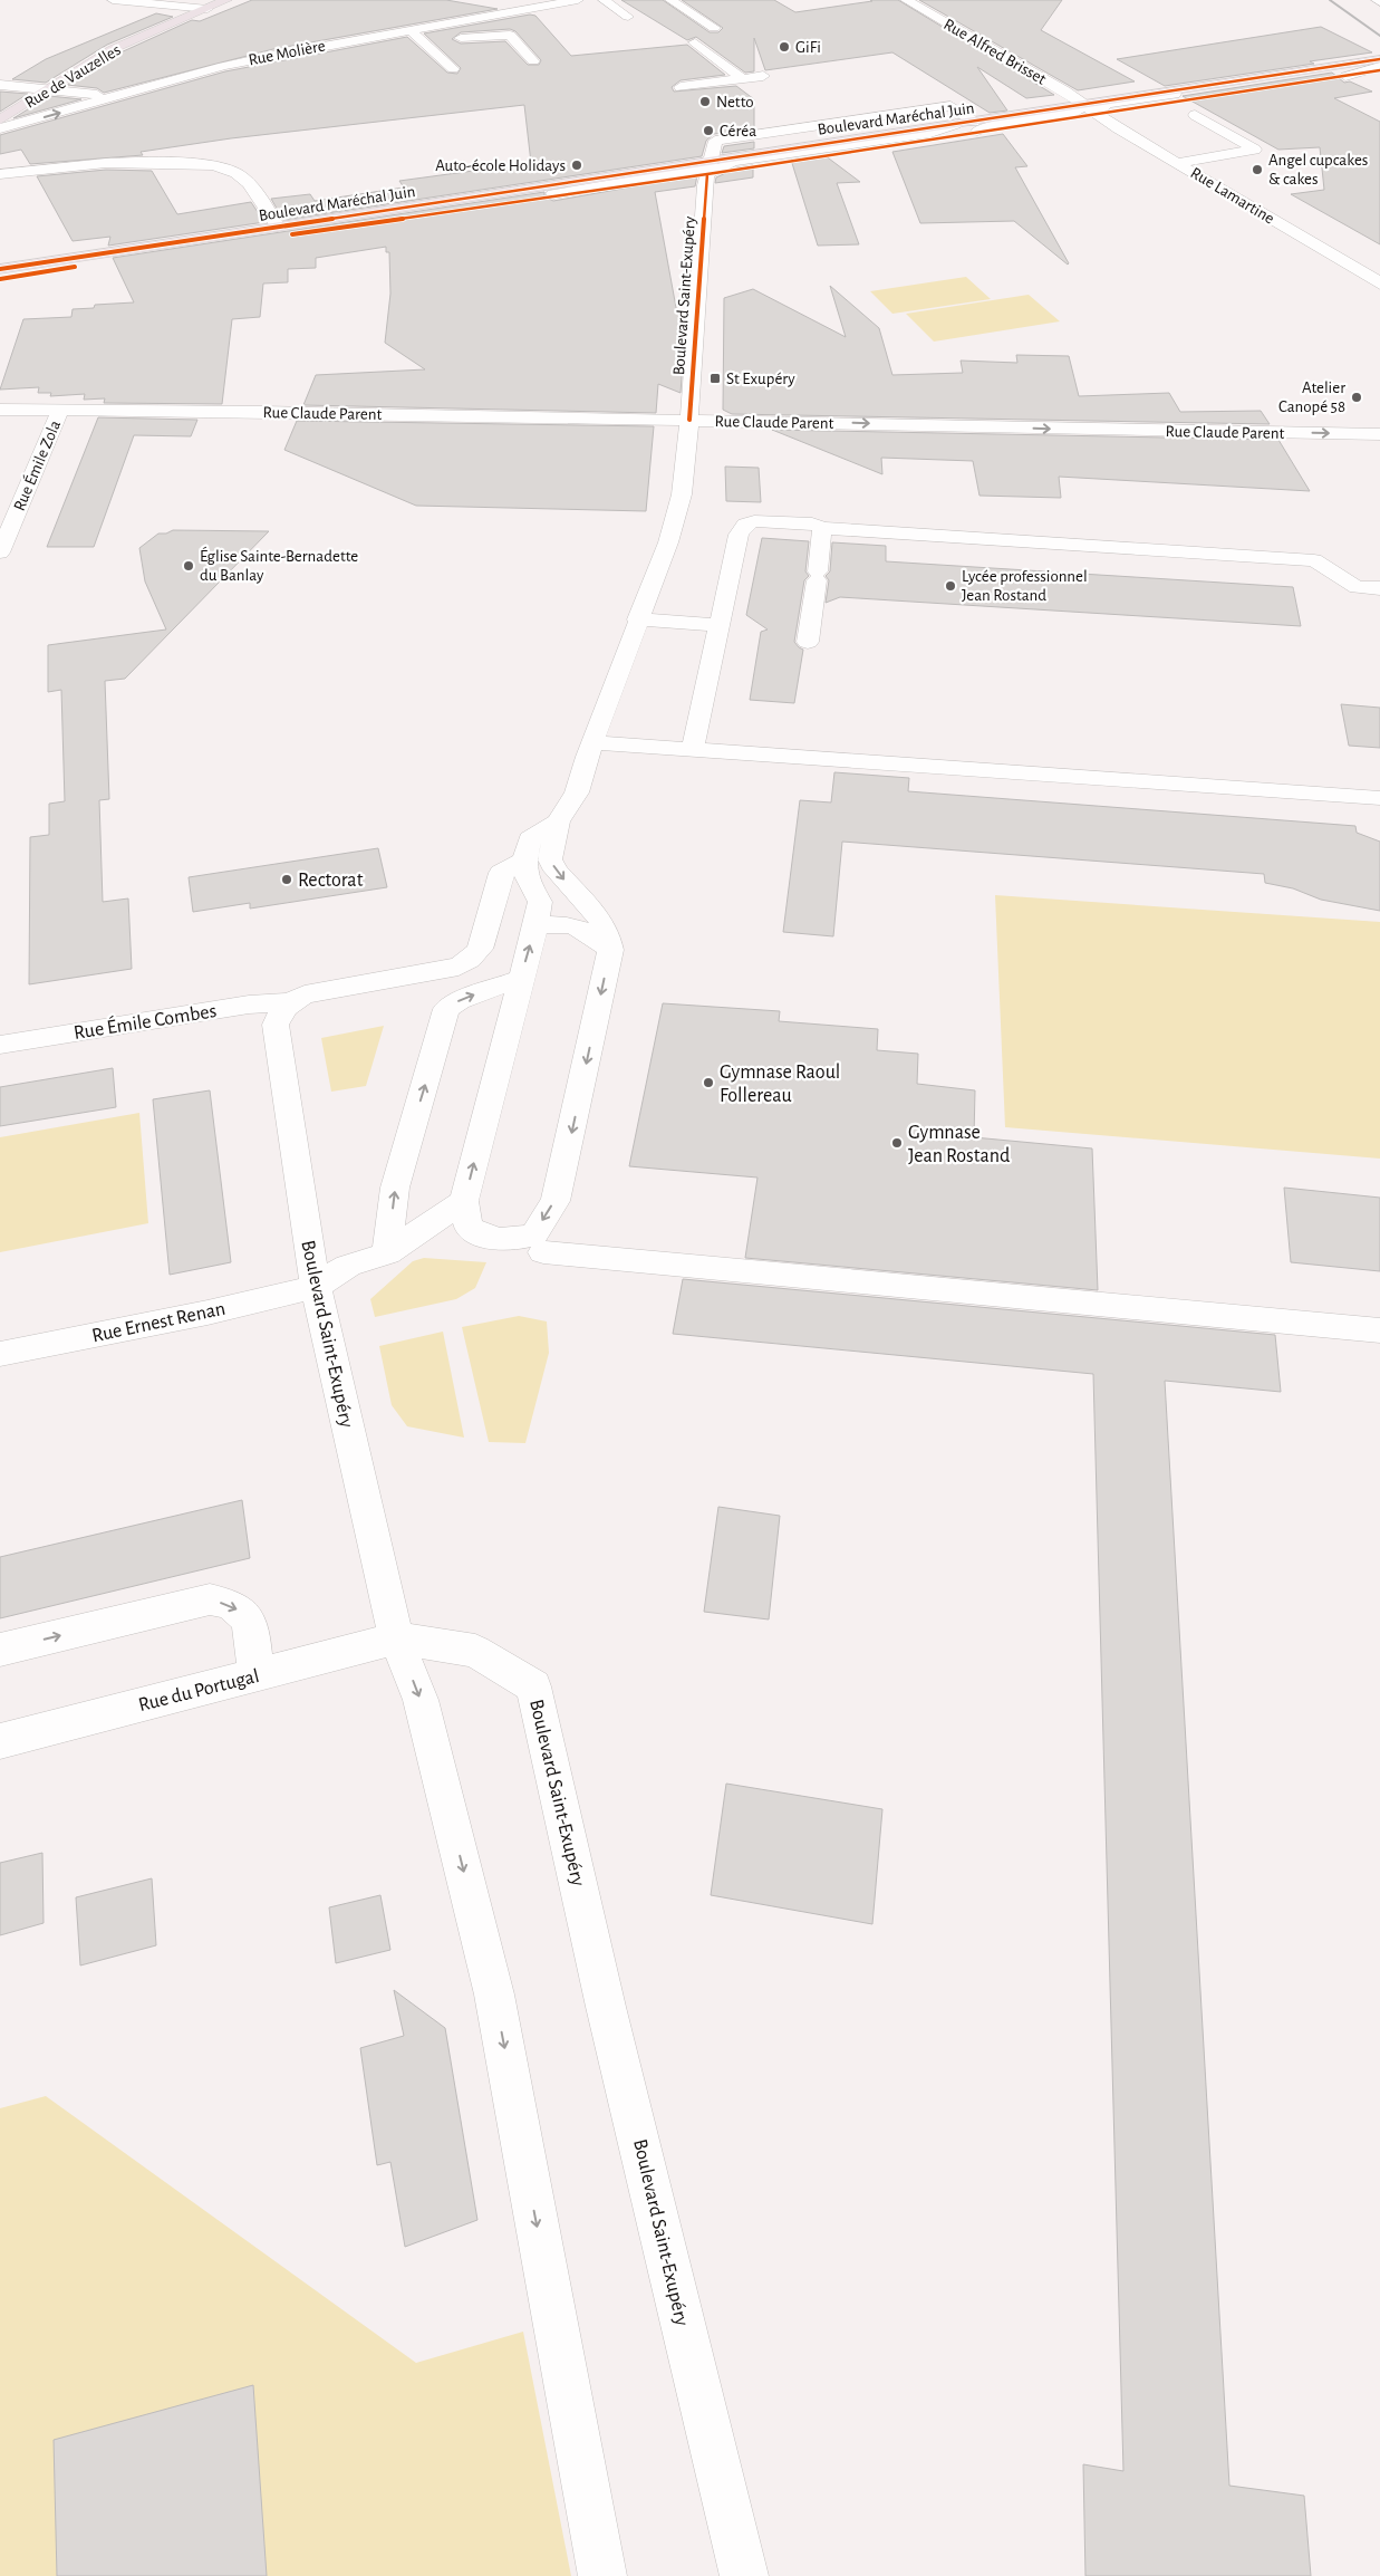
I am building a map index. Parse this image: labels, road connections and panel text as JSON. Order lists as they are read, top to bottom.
{
  "streets": {
    "main road": ["Rue de Vauzelles", "Boulevard Maréchal Juin"],
    "street": [
      "Rue Alfred Brisset",
      "Rue Molière",
      "Rue Lamartine",
      "Boulevard Saint-Exupéry",
      "Rue Claude Parent",
      "Rue Émile Zola",
      "Rue Émile Combes",
      "Rue Ernest Renan",
      "Rue du Portugal"
    ]
  },
  "crossings": [
    ["Rue Alfred Brisset", "Boulevard Maréchal Juin"],
    ["Rue Alfred Brisset", "Rue Lamartine"],
    ["Boulevard Maréchal Juin", "Rue Lamartine"],
    ["Boulevard Maréchal Juin", "Boulevard Saint-Exupéry"],
    ["Boulevard Saint-Exupéry", "Rue Claude Parent"],
    ["Boulevard Saint-Exupéry", "Rue Émile Combes"],
    ["Boulevard Saint-Exupéry", "Rue Ernest Renan"],
    ["Boulevard Saint-Exupéry", "Rue du Portugal"],
    ["Rue Claude Parent", "Rue Émile Zola"]
  ],
  "places": {
    "other": [
      "GiFi",
      "Netto",
      "Céréa",
      "Auto-école Holidays",
      "Angel cupcakes & cakes",
      "Atelier Canopé 58",
      "Église Sainte-Bernadette du Banlay",
      "Lycée professionnel Jean Rostand",
      "Rectorat",
      "Gymnase Raoul Follereau",
      "Gymnase Jean Rostand"
    ],
    "transit": ["St Exupéry"]
  }
}
